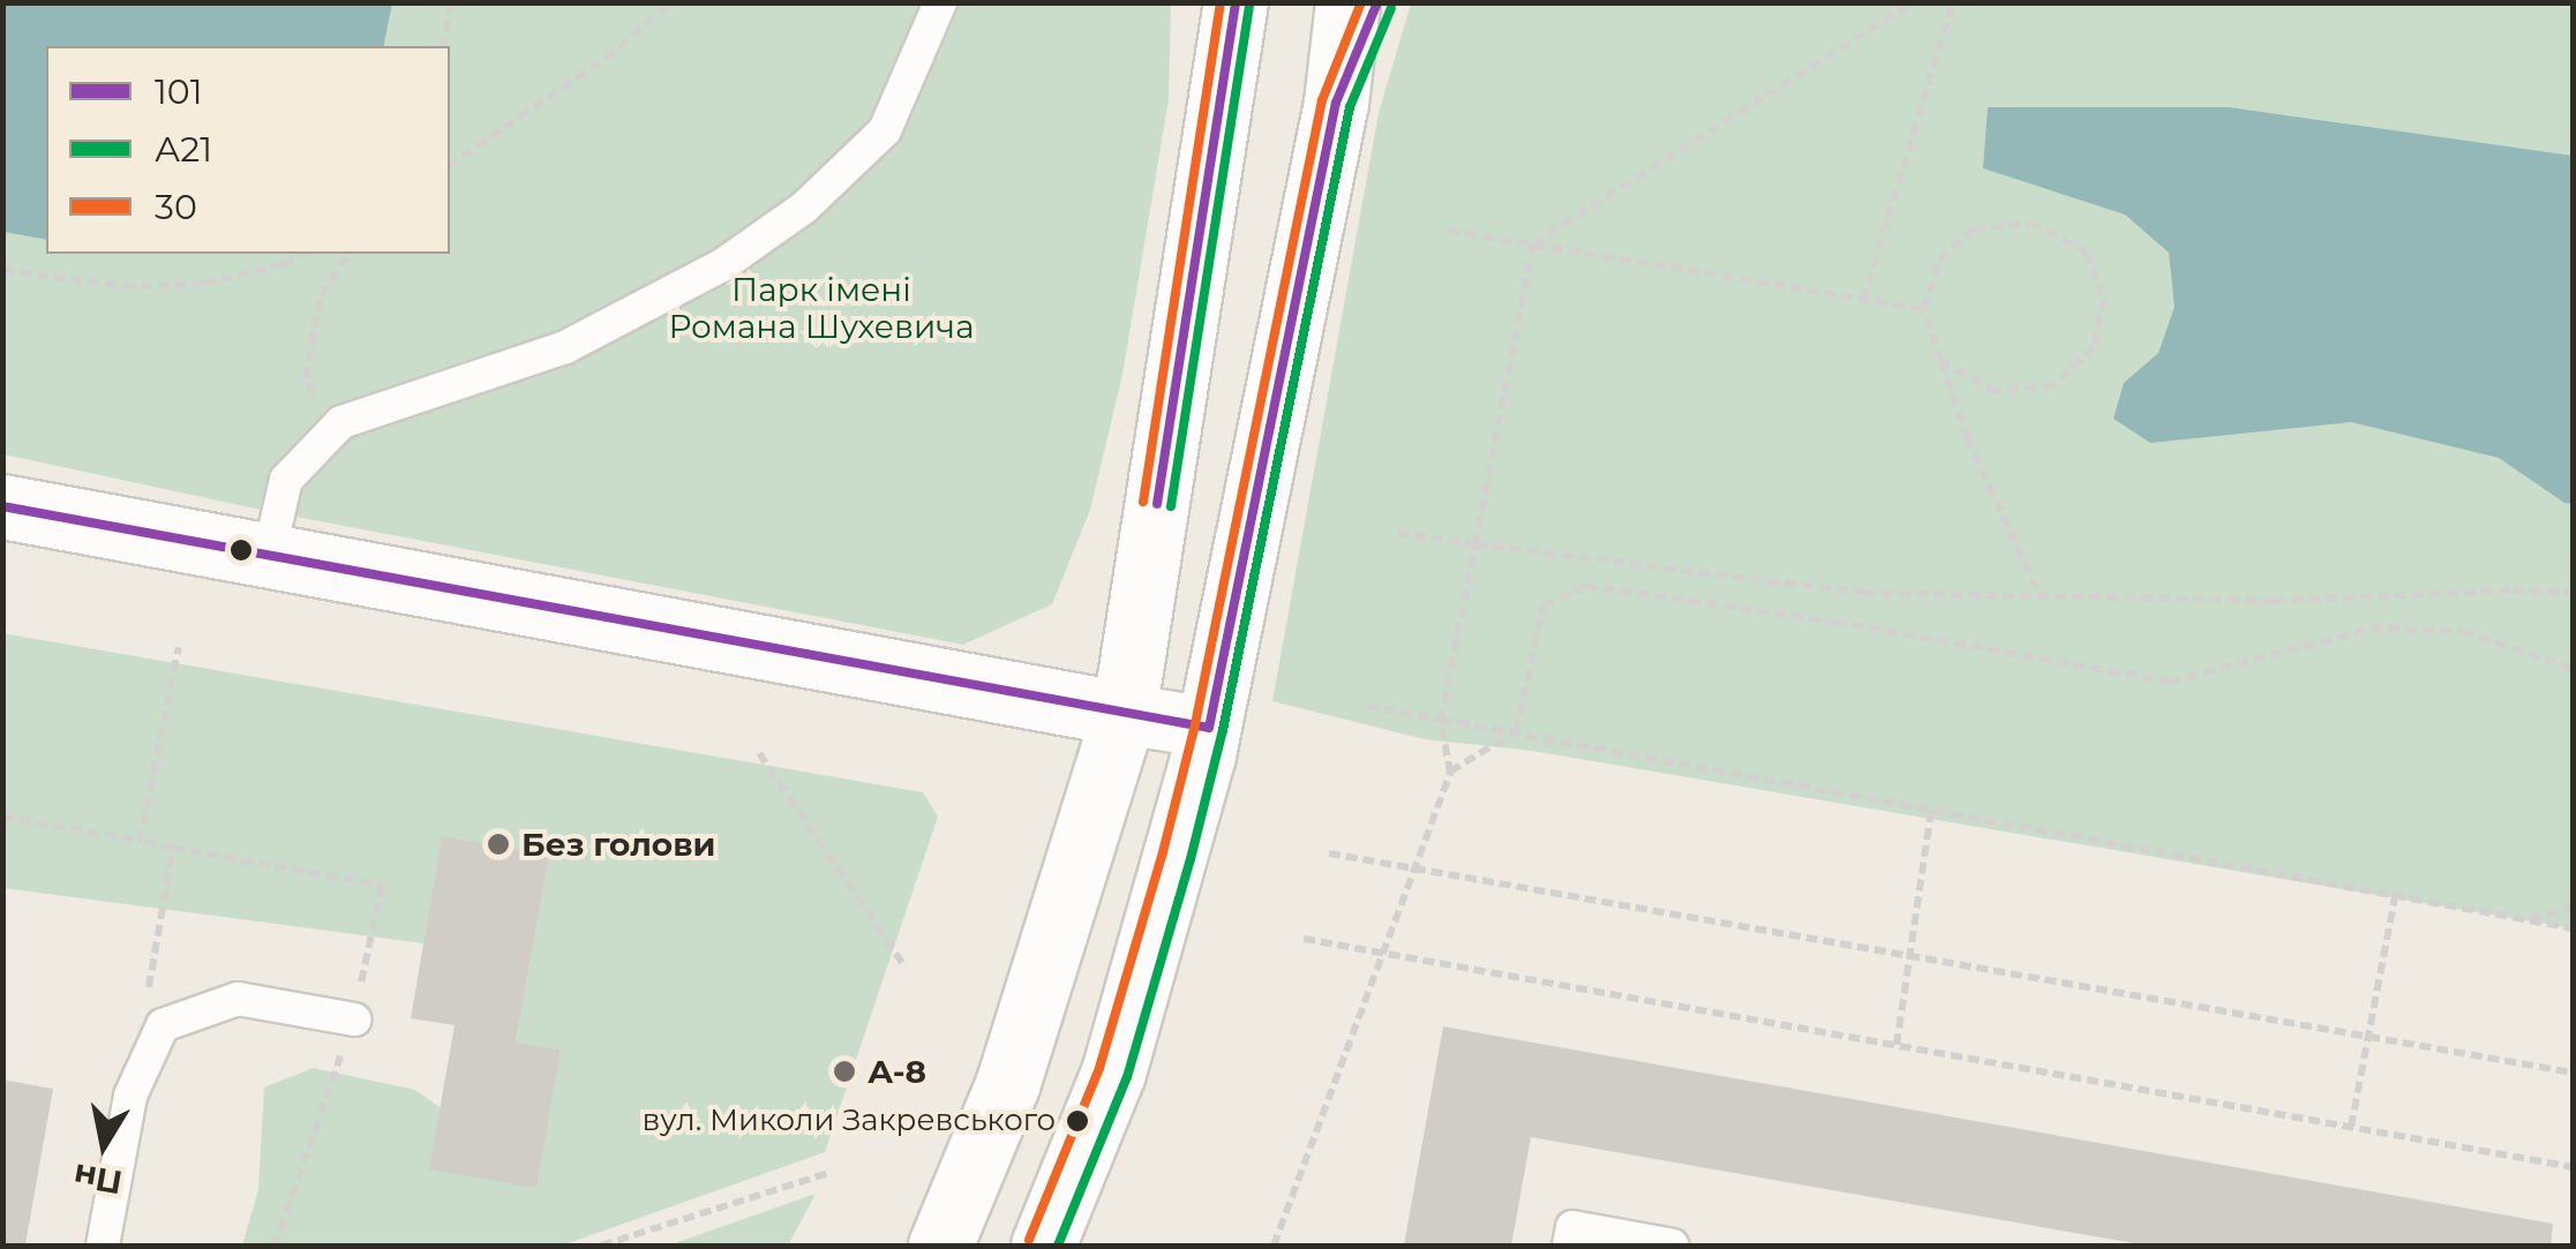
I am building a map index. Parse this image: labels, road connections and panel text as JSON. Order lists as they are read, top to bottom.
{
  "parks": ["Парк імені Романа Шухевича"],
  "places": ["Без голови", "А-8", "вул. Миколи Закревського"],
  "lines": ["transit line 101", "transit line 30", "transit line А21"],
  "legend": ["101", "А21", "30"],
  "north": "bottom"
}
